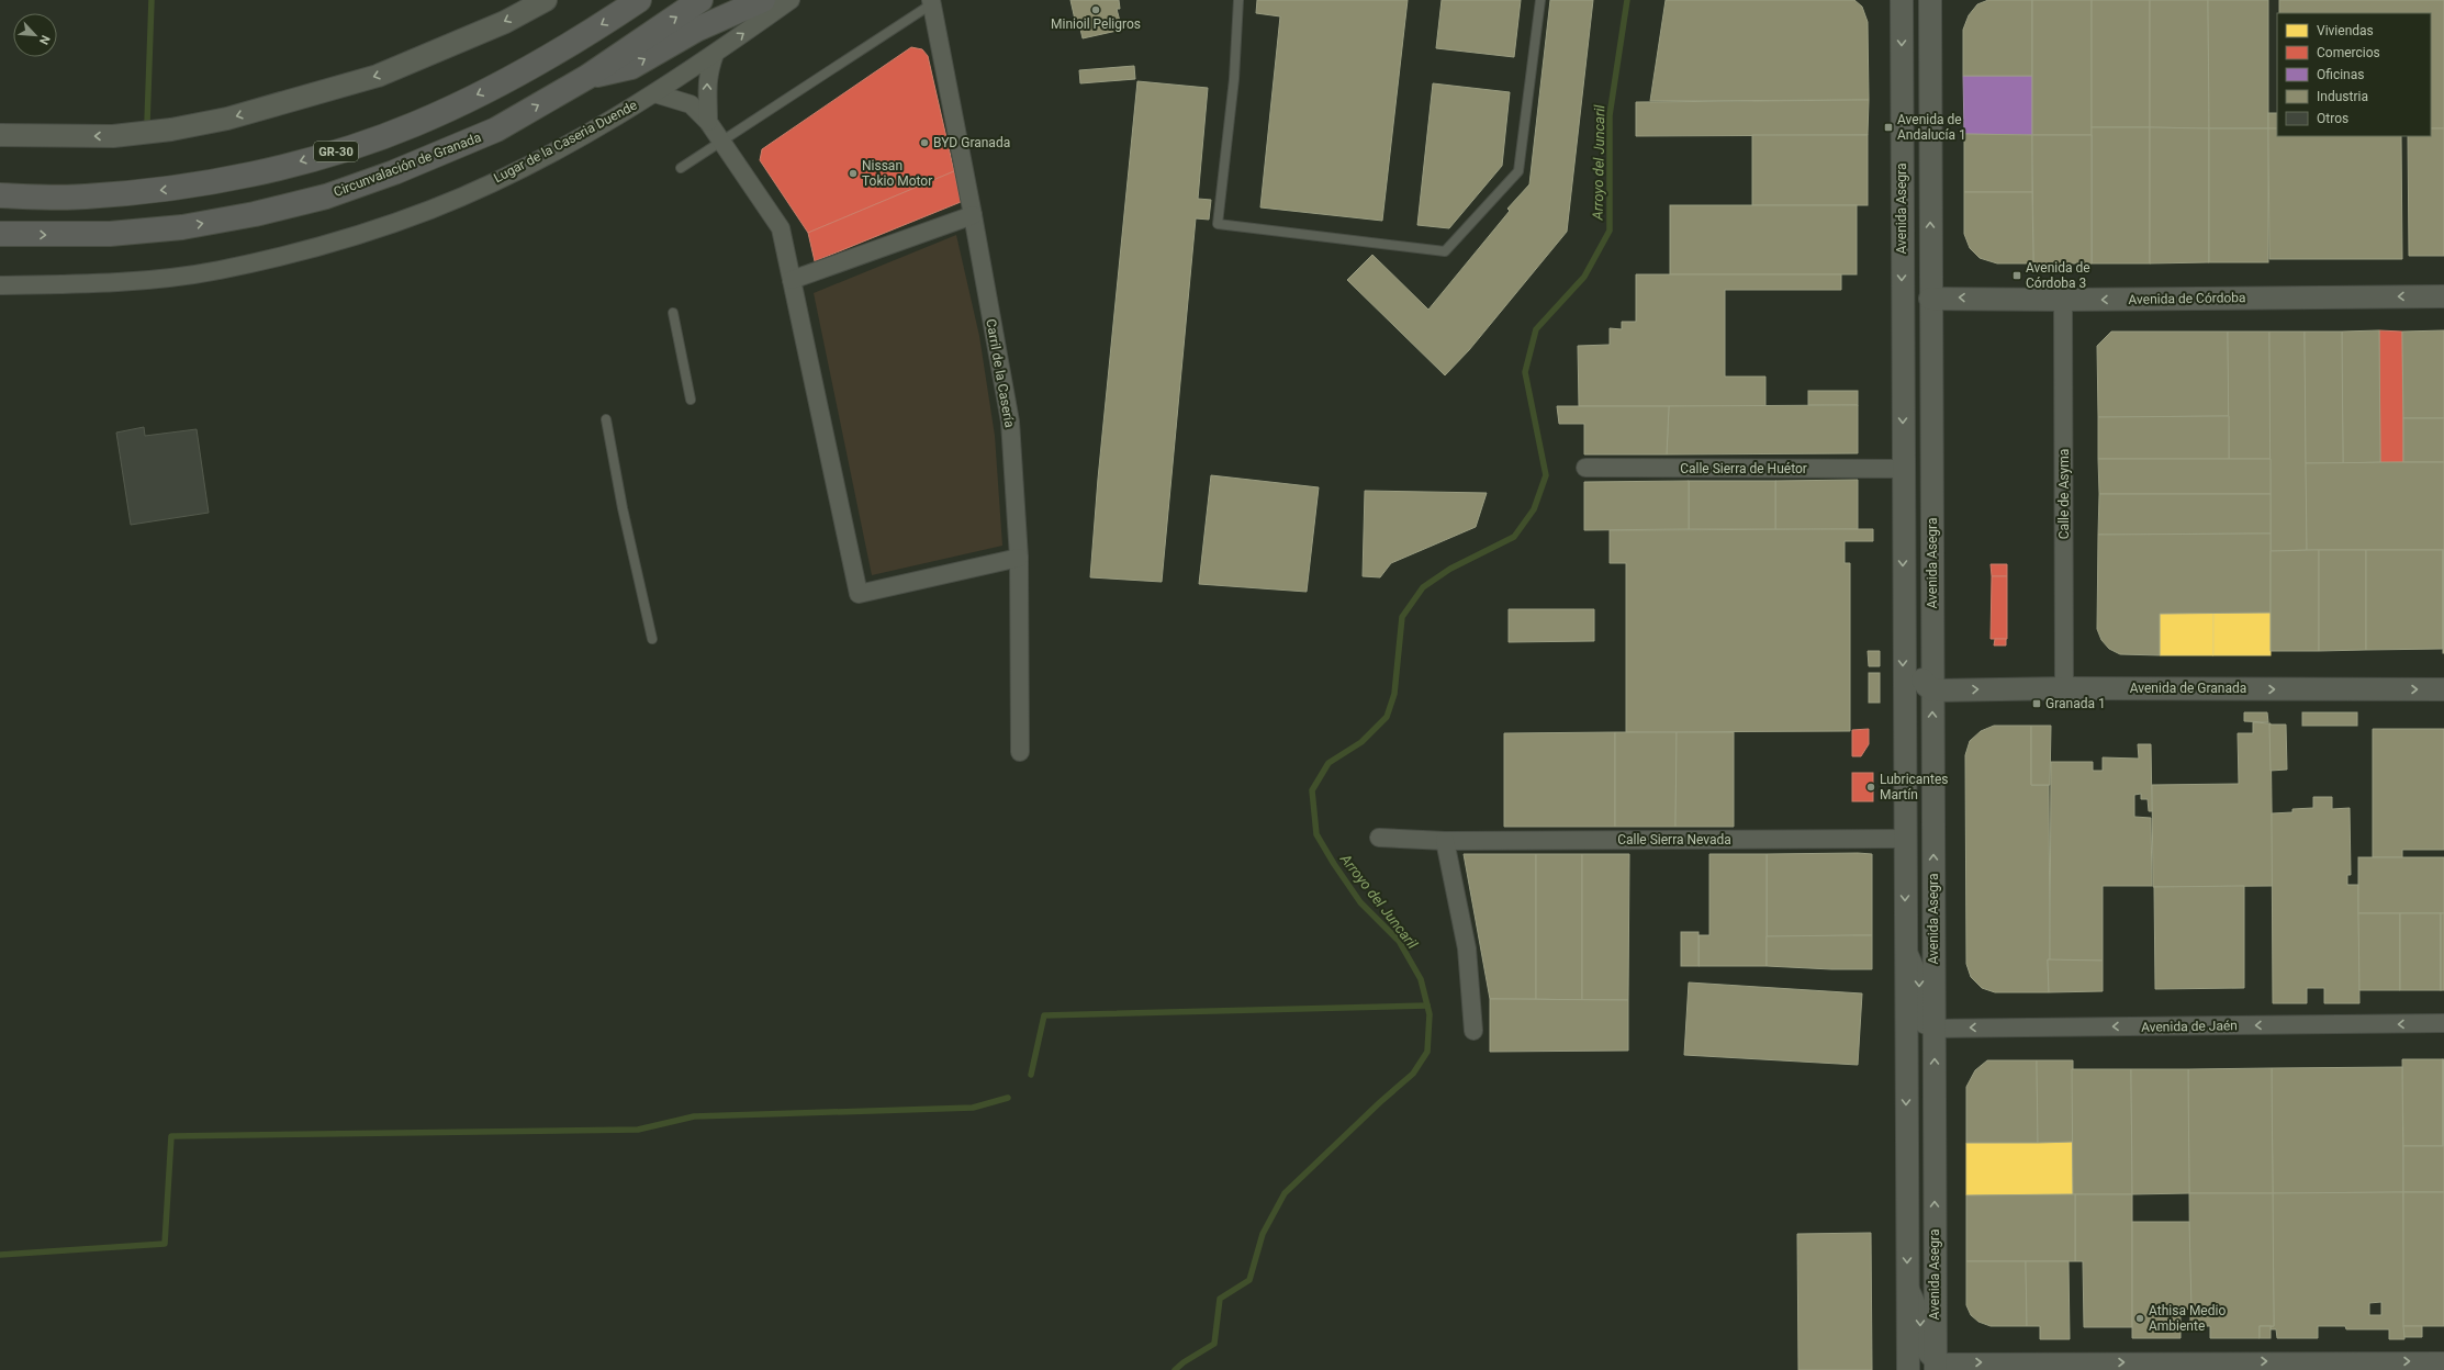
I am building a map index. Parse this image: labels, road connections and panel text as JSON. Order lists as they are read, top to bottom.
{
  "streets": {
    "highway": ["GR-30", "Circunvalación de Granada"],
    "street": [
      "Lugar de la Caseria Duende",
      "Avenida Asegra",
      "Avenida de Córdoba",
      "Carril de la Casería",
      "Calle Sierra de Huétor",
      "Calle de Asyma",
      "Avenida de Granada",
      "Calle Sierra Nevada",
      "Avenida de Jaén"
    ]
  },
  "crossings": [
    ["Avenida Asegra", "Avenida de Córdoba"],
    ["Avenida Asegra", "Calle Sierra de Huétor"],
    ["Avenida Asegra", "Avenida de Granada"],
    ["Avenida Asegra", "Calle Sierra Nevada"],
    ["Avenida Asegra", "Avenida de Jaén"],
    ["Avenida de Córdoba", "Calle de Asyma"],
    ["Calle de Asyma", "Avenida de Granada"]
  ],
  "one_way": ["Avenida de Córdoba", "Avenida de Granada", "Avenida de Jaén"],
  "water": ["Arroyo del Juncaril"],
  "places": {
    "other": [
      "Minioil Peligros",
      "BYD Granada",
      "Nissan Tokio Motor",
      "Lubricantes Martín",
      "Athisa Medio Ambiente"
    ],
    "transit": ["Avenida de Andalucía 1", "Avenida de Córdoba 3", "Granada 1"]
  },
  "legend": [
    "Viviendas",
    "Comercios",
    "Oficinas",
    "Industria",
    "Otros"
  ],
  "north": "bottom right"
}
